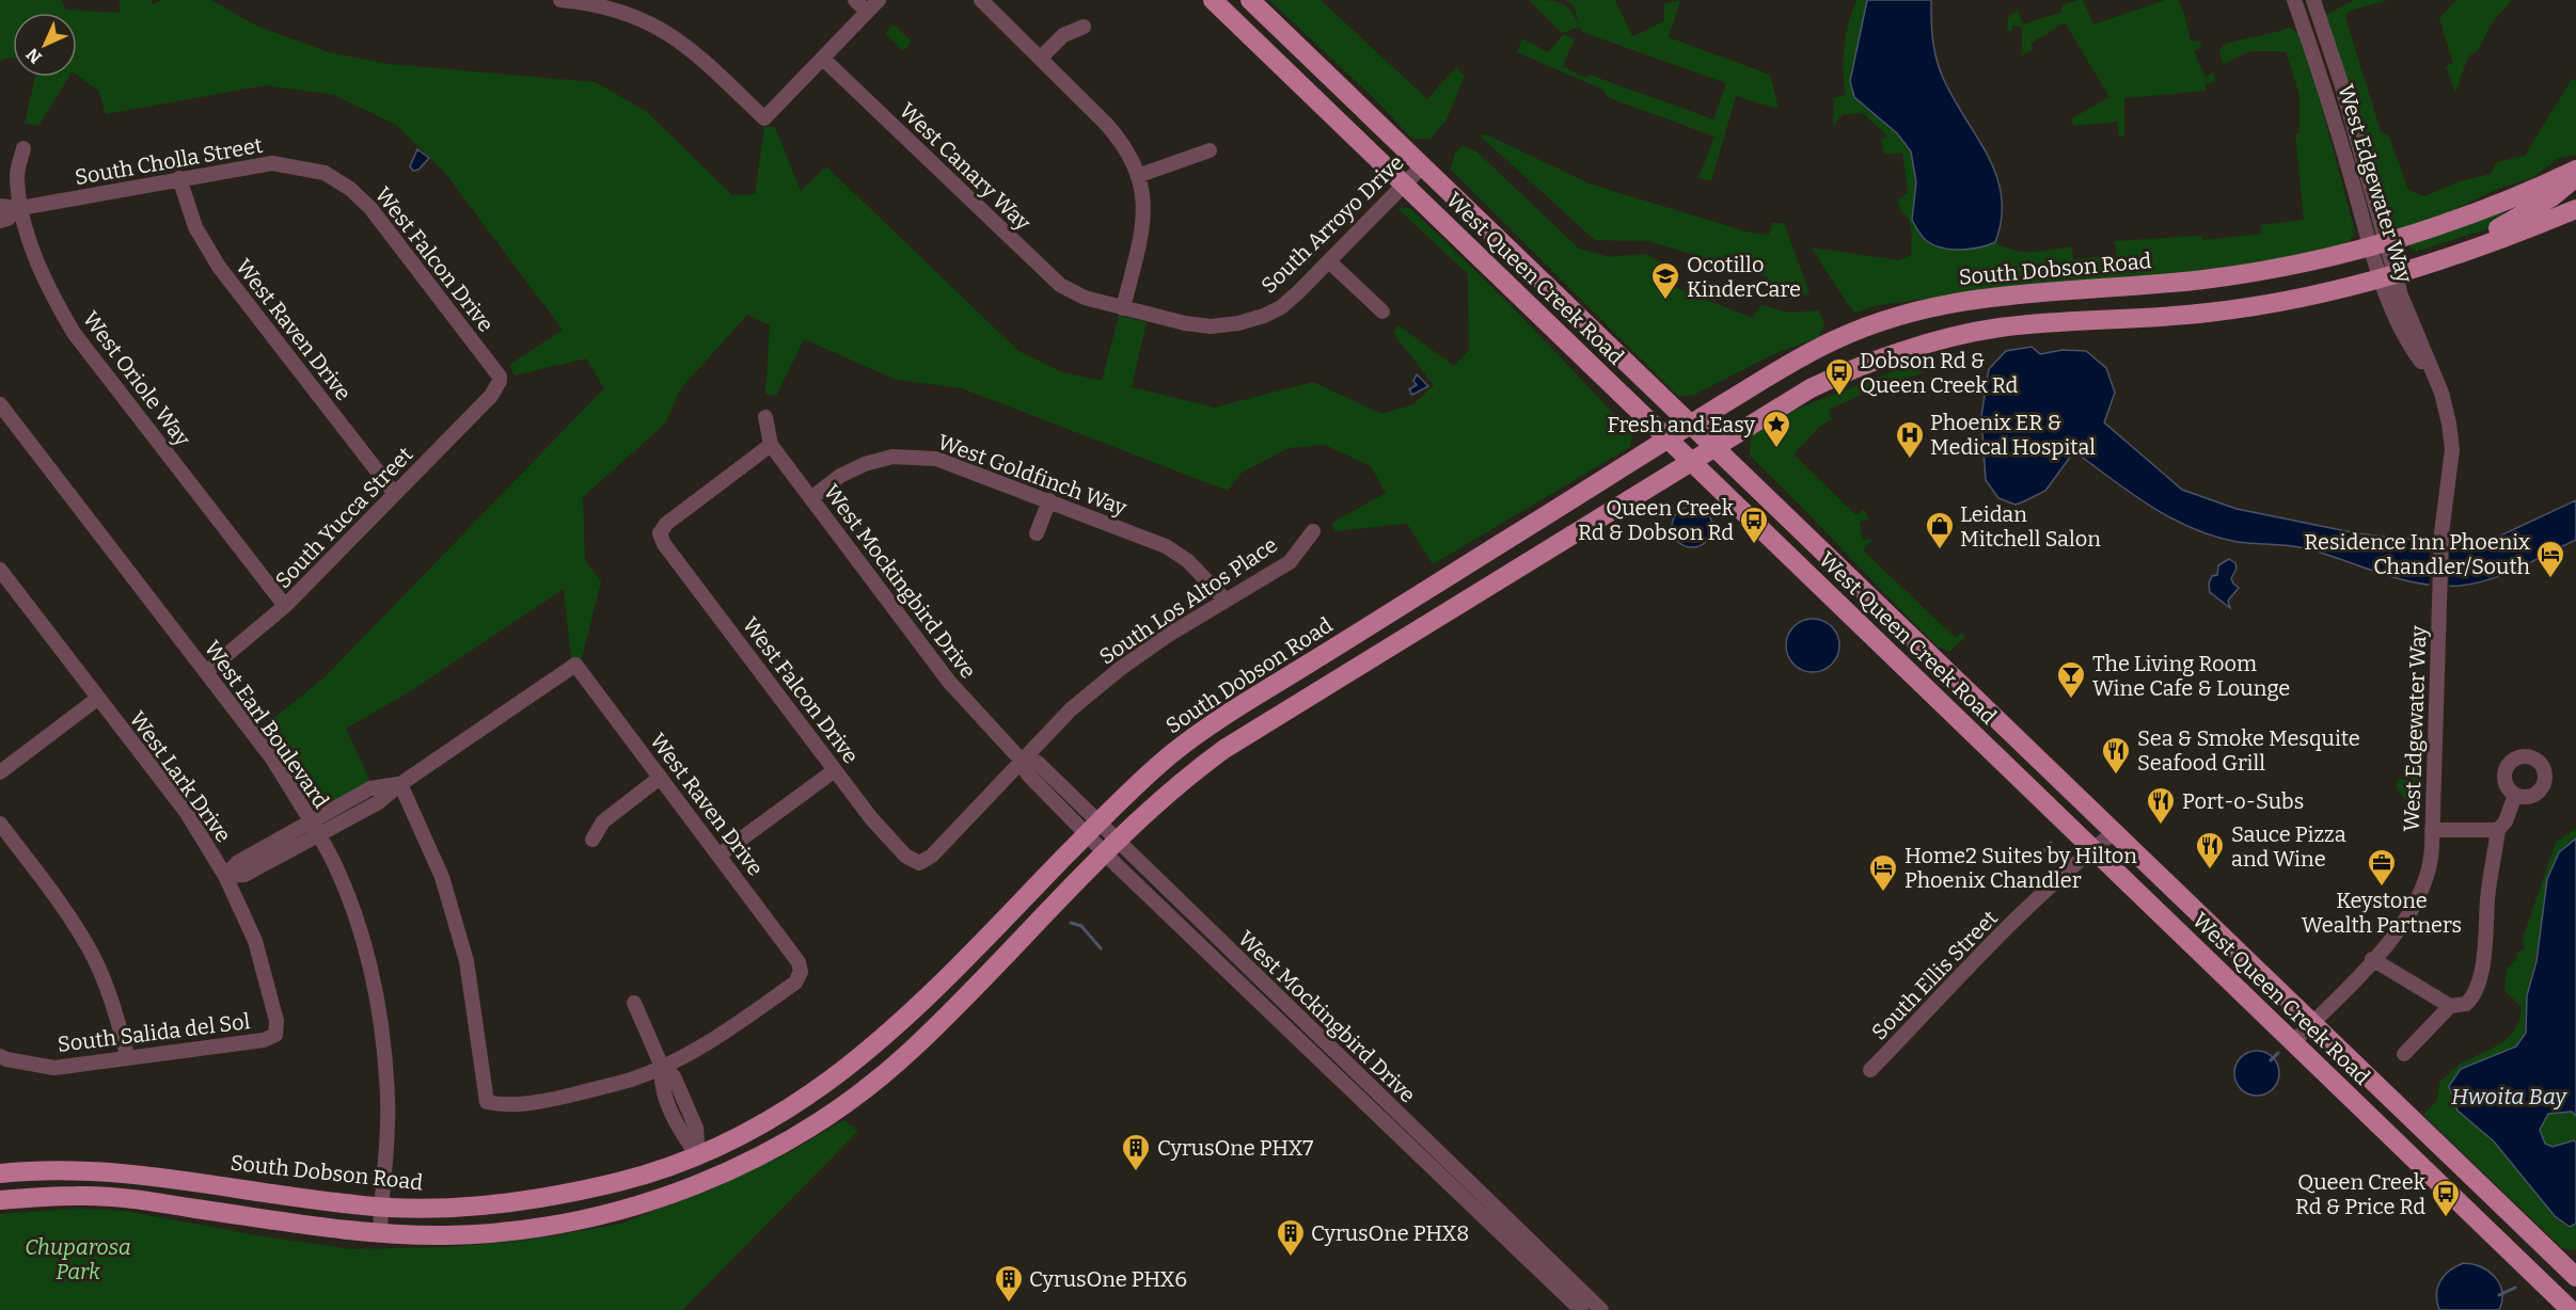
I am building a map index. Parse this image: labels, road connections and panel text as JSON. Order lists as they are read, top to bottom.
{
  "streets": {
    "main road": ["South Dobson Road", "West Queen Creek Road"],
    "street": [
      "South Cholla Street",
      "West Canary Way",
      "West Edgewater Way",
      "South Arroyo Drive",
      "West Falcon Drive",
      "West Raven Drive",
      "West Oriole Way",
      "West Goldfinch Way",
      "South Yucca Street",
      "West Mockingbird Drive",
      "South Los Altos Place",
      "West Earl Boulevard",
      "West Lark Drive",
      "South Ellis Street",
      "South Salida del Sol"
    ]
  },
  "crossings": [
    ["South Cholla Street", "West Falcon Drive"],
    ["South Cholla Street", "West Raven Drive"],
    ["South Cholla Street", "West Oriole Way"],
    ["West Canary Way", "South Arroyo Drive"],
    ["West Edgewater Way", "South Dobson Road"],
    ["West Edgewater Way", "West Queen Creek Road"],
    ["South Arroyo Drive", "West Queen Creek Road"],
    ["West Falcon Drive", "South Yucca Street"],
    ["West Falcon Drive", "West Mockingbird Drive"],
    ["West Falcon Drive", "South Los Altos Place"],
    ["South Dobson Road", "West Queen Creek Road"],
    ["South Dobson Road", "West Mockingbird Drive"],
    ["South Dobson Road", "West Earl Boulevard"],
    ["West Queen Creek Road", "South Ellis Street"],
    ["West Raven Drive", "South Yucca Street"],
    ["West Oriole Way", "South Yucca Street"],
    ["West Goldfinch Way", "West Mockingbird Drive"],
    ["West Goldfinch Way", "South Los Altos Place"],
    ["South Yucca Street", "West Earl Boulevard"],
    ["West Mockingbird Drive", "South Los Altos Place"],
    ["West Lark Drive", "South Salida del Sol"]
  ],
  "water": ["Hwoita Bay"],
  "parks": ["Chuparosa Park"],
  "places": {
    "school or university": ["Ocotillo KinderCare"],
    "bus stop": ["Dobson Rd & Queen Creek Rd", "Queen Creek Rd & Dobson Rd", "Queen Creek Rd & Price Rd"],
    "place": ["Fresh and Easy"],
    "hospital": ["Phoenix ER & Medical Hospital"],
    "shop": ["Leidan Mitchell Salon"],
    "hotel": ["Residence Inn Phoenix Chandler/South", "Home2 Suites by Hilton Phoenix Chandler"],
    "bar": ["The Living Room Wine Cafe & Lounge"],
    "restaurant": ["Sea & Smoke Mesquite Seafood Grill", "Port-o-Subs", "Sauce Pizza and Wine"],
    "office": ["Keystone Wealth Partners"],
    "building": ["CyrusOne PHX7", "CyrusOne PHX8", "CyrusOne PHX6"]
  },
  "north": "bottom left"
}
